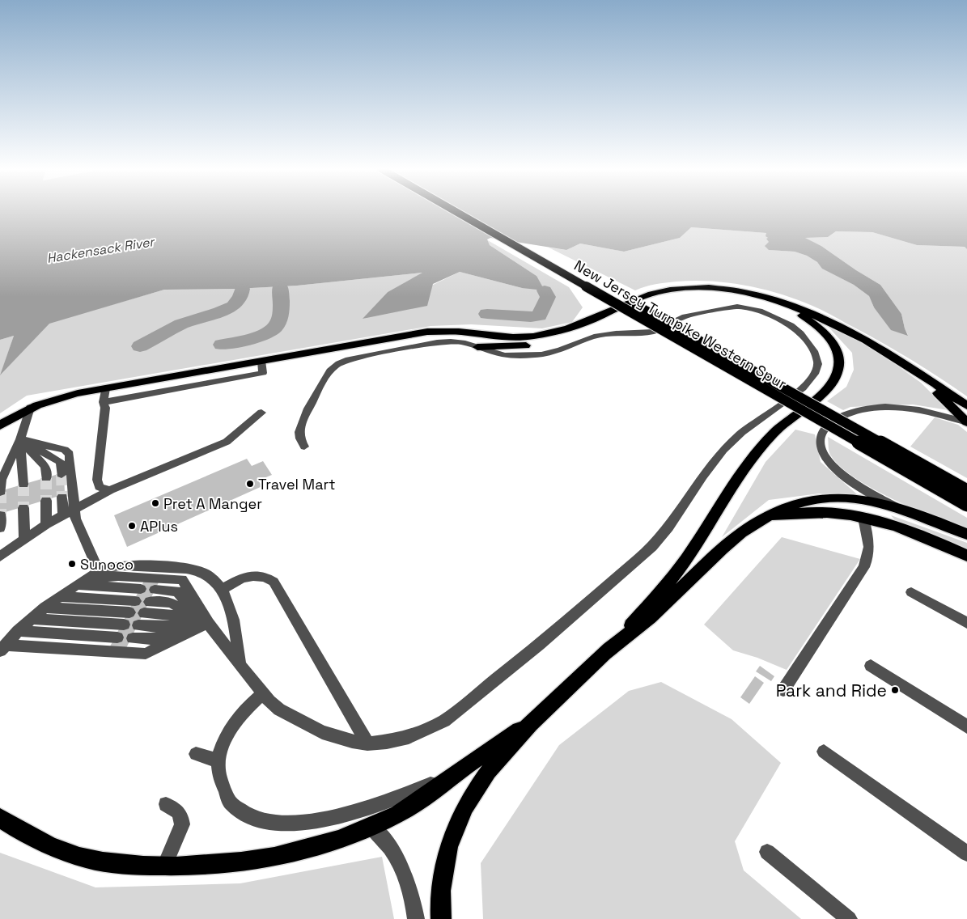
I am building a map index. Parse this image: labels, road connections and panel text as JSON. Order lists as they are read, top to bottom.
{
  "streets": {
    "highway": ["New Jersey Turnpike Western Spur"]
  },
  "water": ["Hackensack River"],
  "places": [
    "Travel Mart",
    "Pret A Manger",
    "APlus",
    "Sunoco",
    "Park and Ride"
  ]
}
